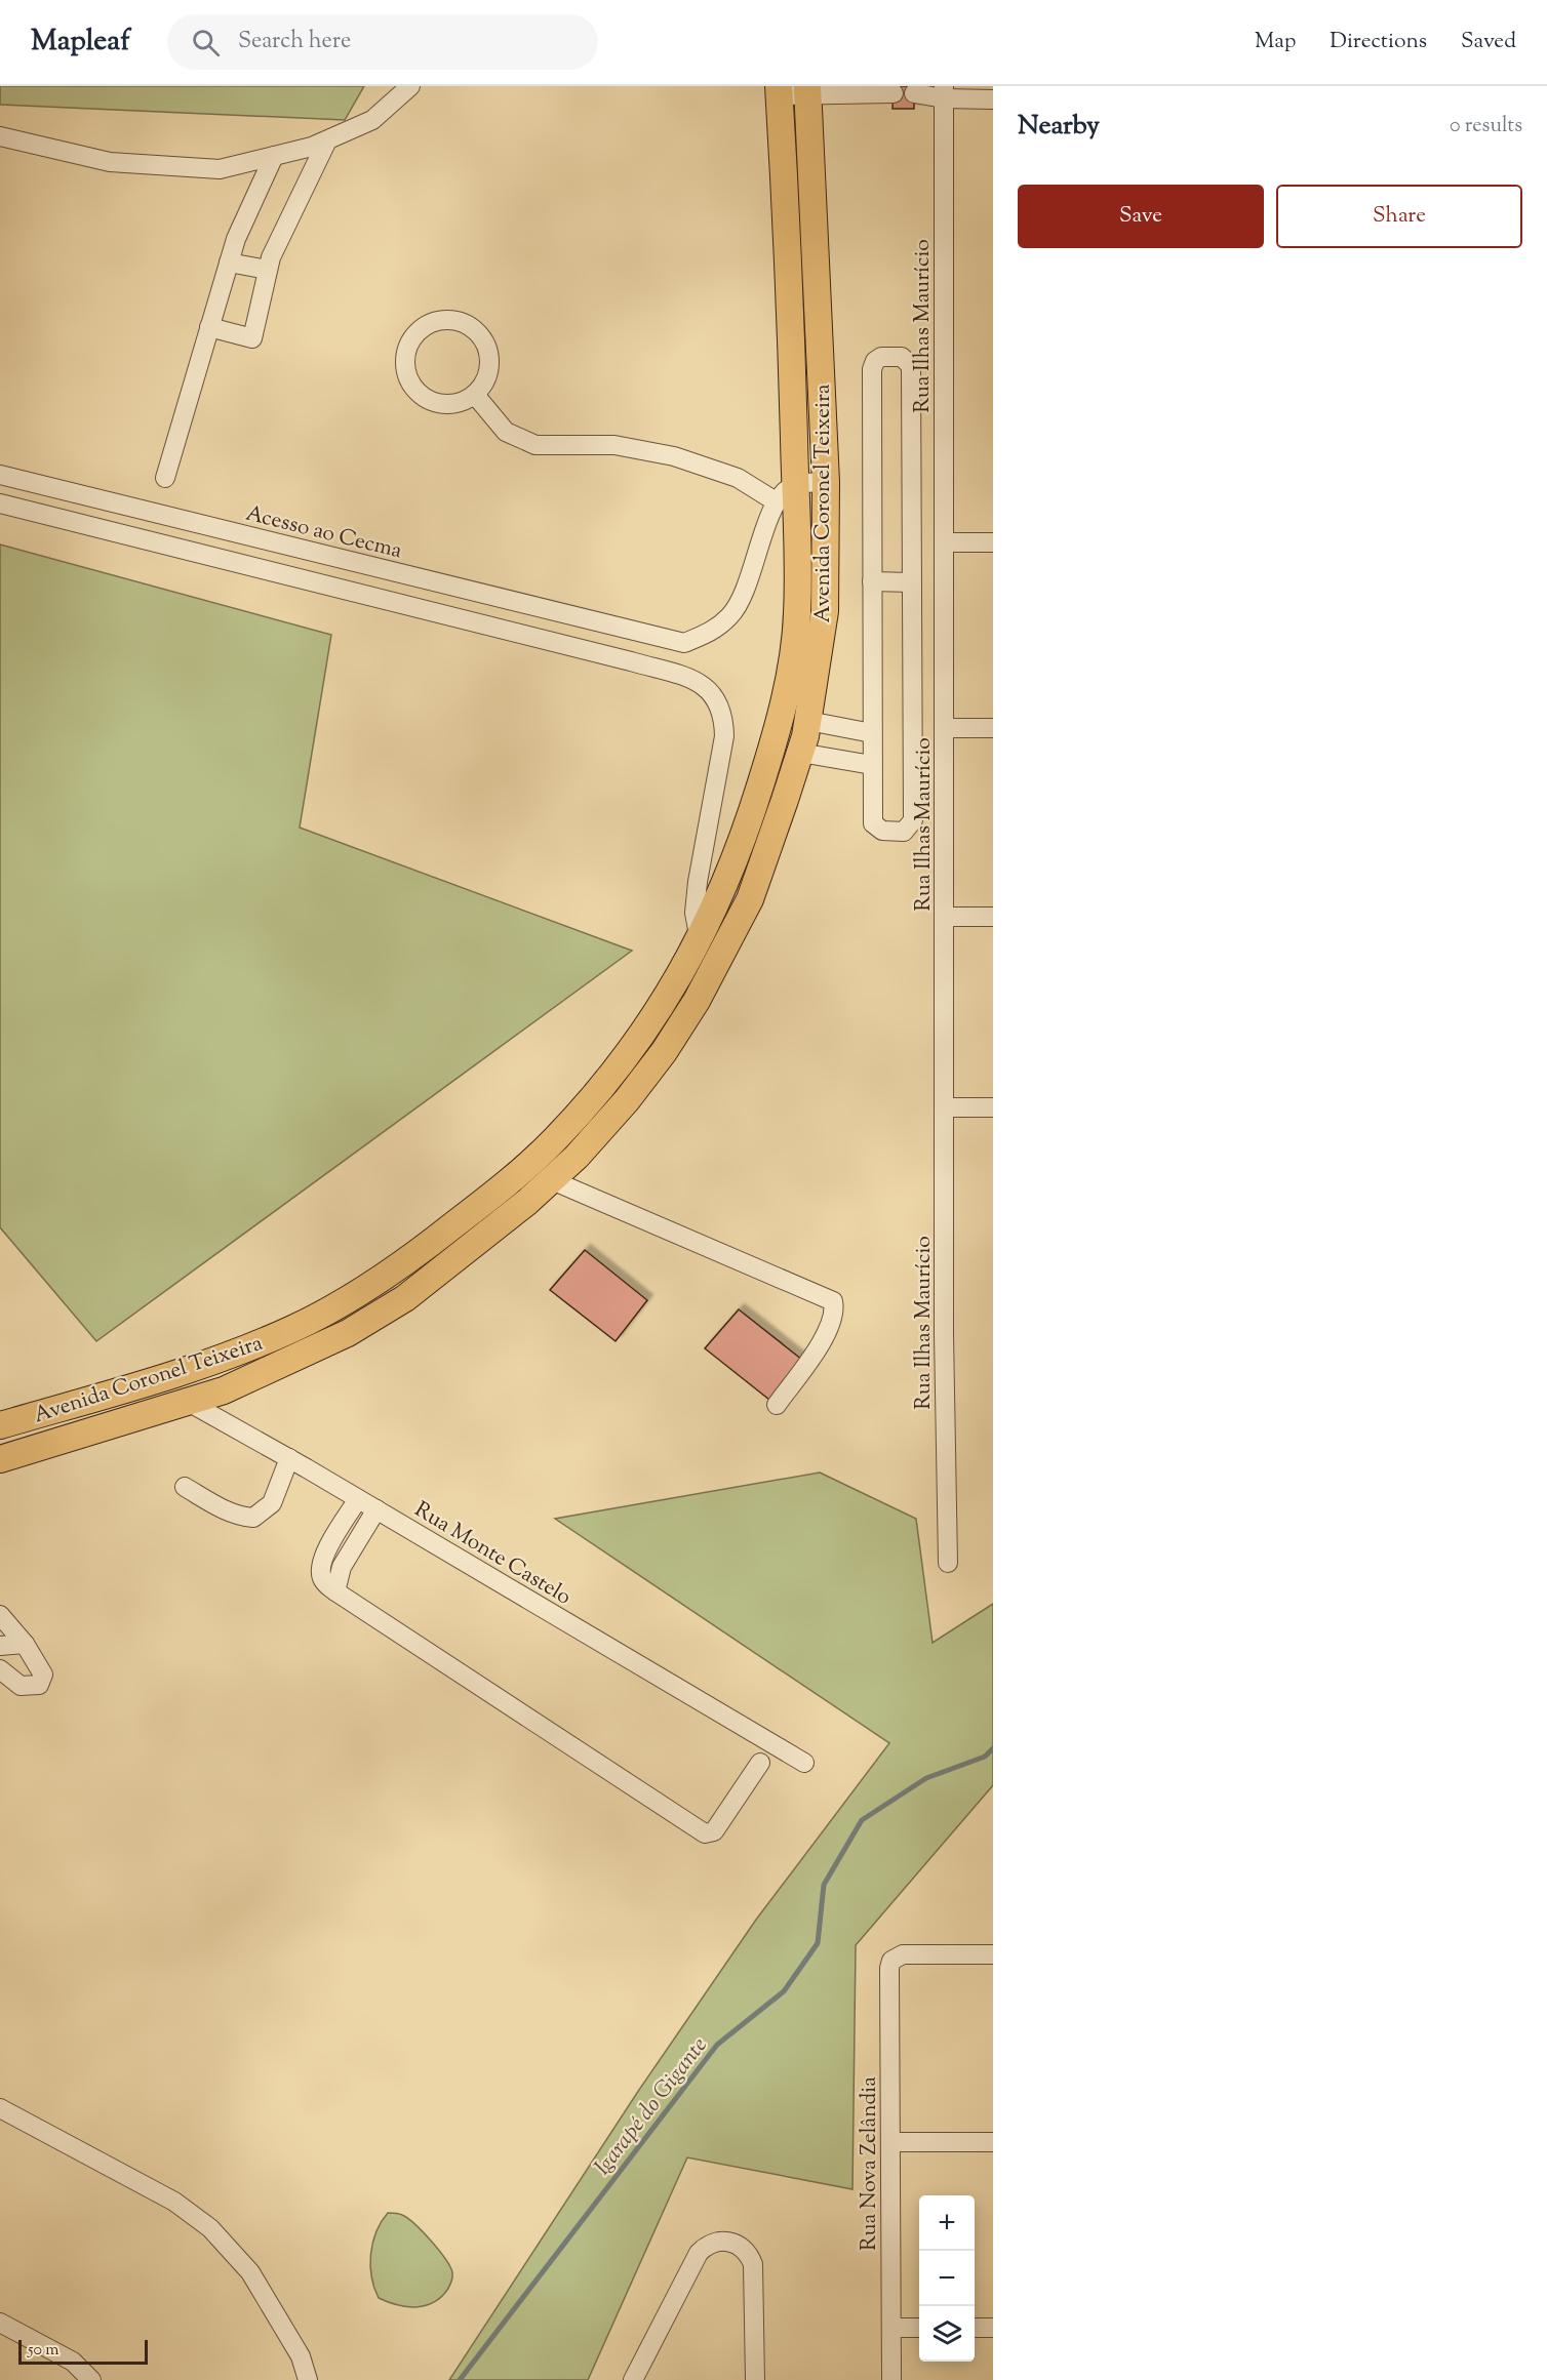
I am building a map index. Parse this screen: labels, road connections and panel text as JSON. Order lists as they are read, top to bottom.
{
  "streets": {
    "highway": ["Avenida Coronel Teixeira"],
    "street": [
      "Rua Ilhas Maurício",
      "Acesso ao Cecma",
      "Rua Monte Castelo",
      "Rua Nova Zelândia"
    ]
  },
  "crossings": [
    ["Avenida Coronel Teixeira", "Acesso ao Cecma"],
    ["Avenida Coronel Teixeira", "Rua Monte Castelo"]
  ],
  "water": ["Igarapé do Gigante"],
  "scale_bar": "50 m",
  "page": {
    "header": "Mapleaf",
    "search": "Search here",
    "nav": ["Map", "Directions", "Saved"],
    "heading": ["Nearby", "0 results"],
    "buttons": ["Save", "Share"],
    "map_buttons": ["+", "−"],
    "scale": "50 m"
  }
}
